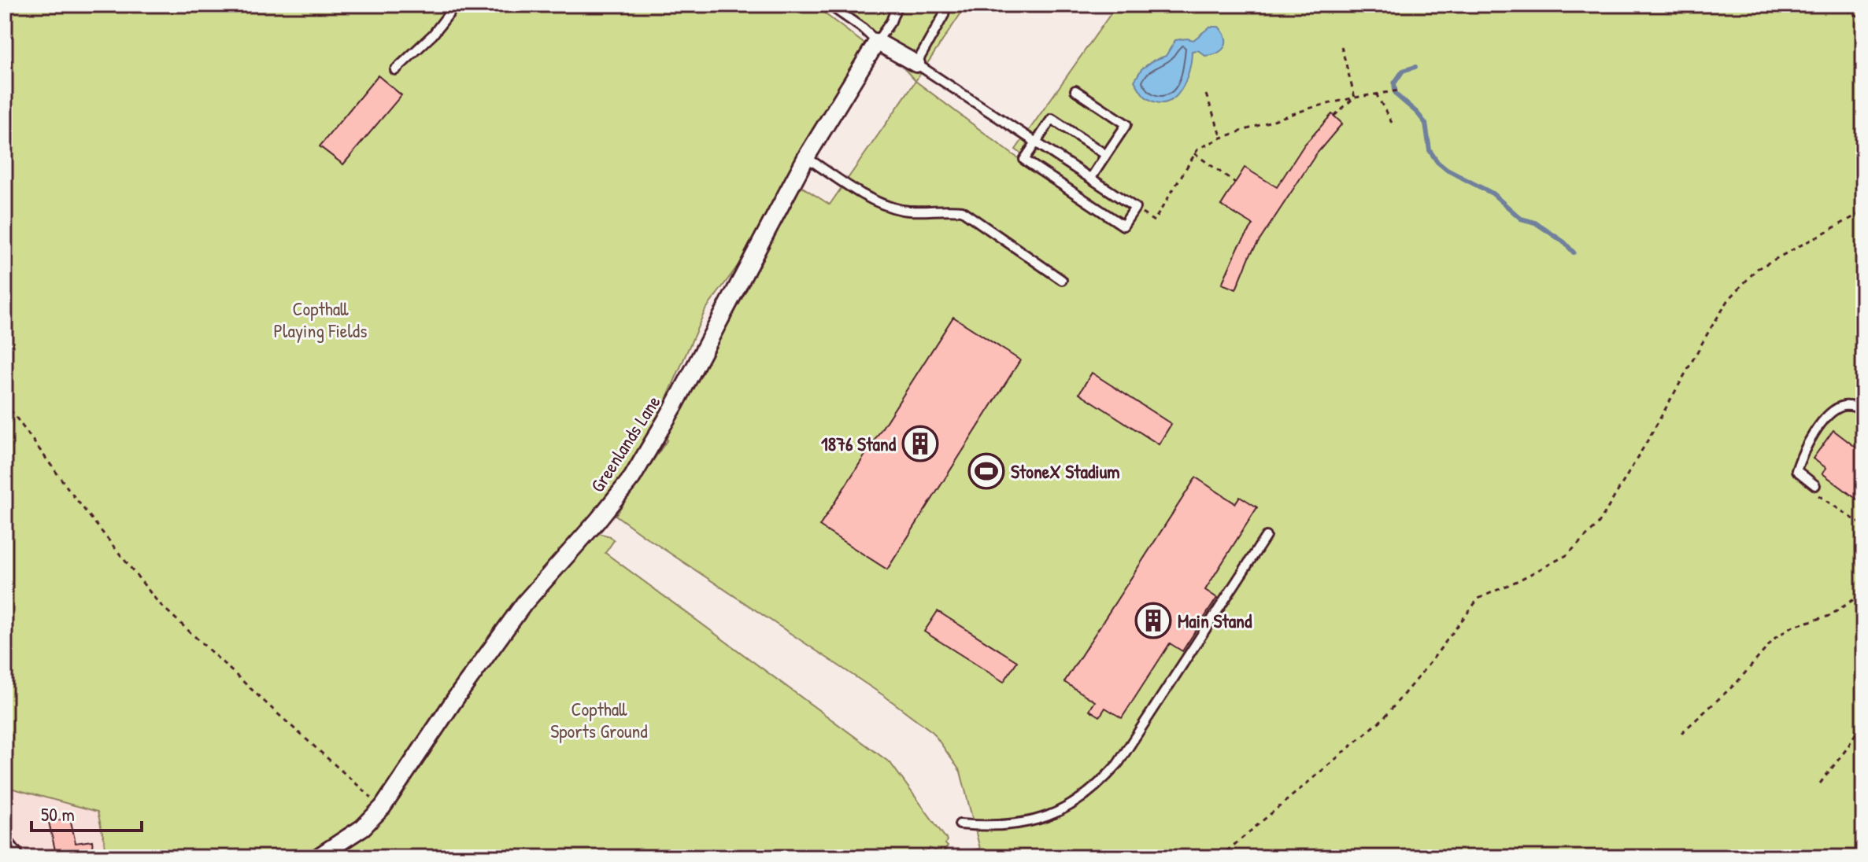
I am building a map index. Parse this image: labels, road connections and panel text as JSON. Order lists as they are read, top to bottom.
{
  "streets": {
    "street": ["Greenlands Lane"]
  },
  "parks": ["Copthall Playing Fields", "Copthall Sports Ground"],
  "places": {
    "building": ["1876 Stand", "Main Stand"],
    "sports": ["StoneX Stadium"]
  },
  "scale_bar": "50 m"
}
